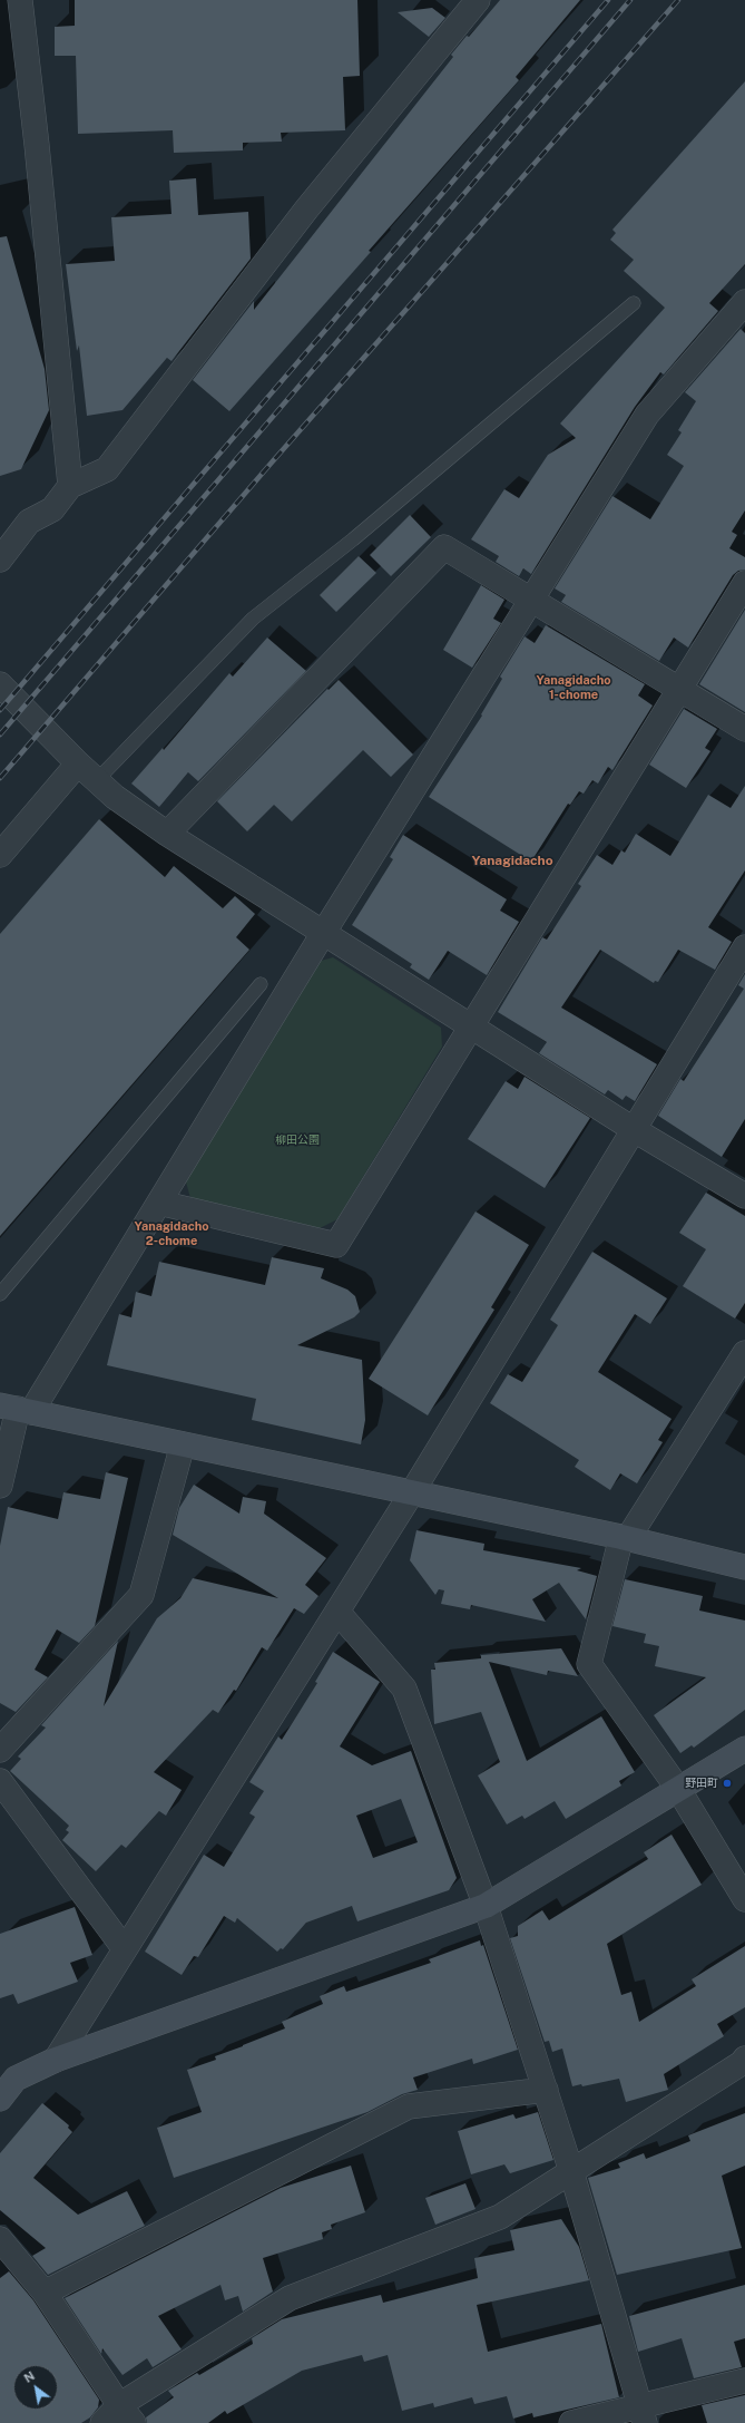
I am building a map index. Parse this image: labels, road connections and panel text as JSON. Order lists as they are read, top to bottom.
{
  "districts": ["Yanagidacho 1-chome", "Yanagidacho", "Yanagidacho 2-chome"],
  "parks": ["柳田公園"],
  "places": ["野田町"],
  "north": "top left"
}
